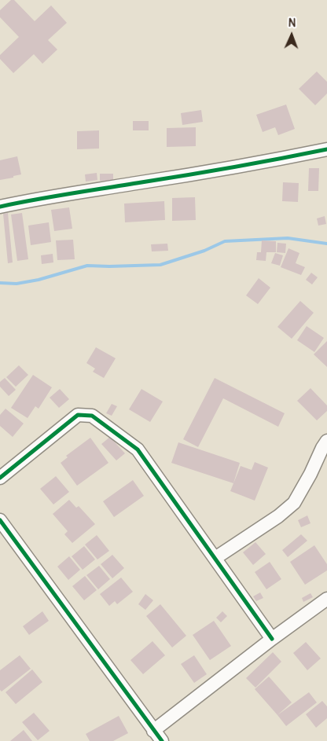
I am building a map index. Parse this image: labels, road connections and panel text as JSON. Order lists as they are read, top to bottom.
{
  "north": "top"
}
